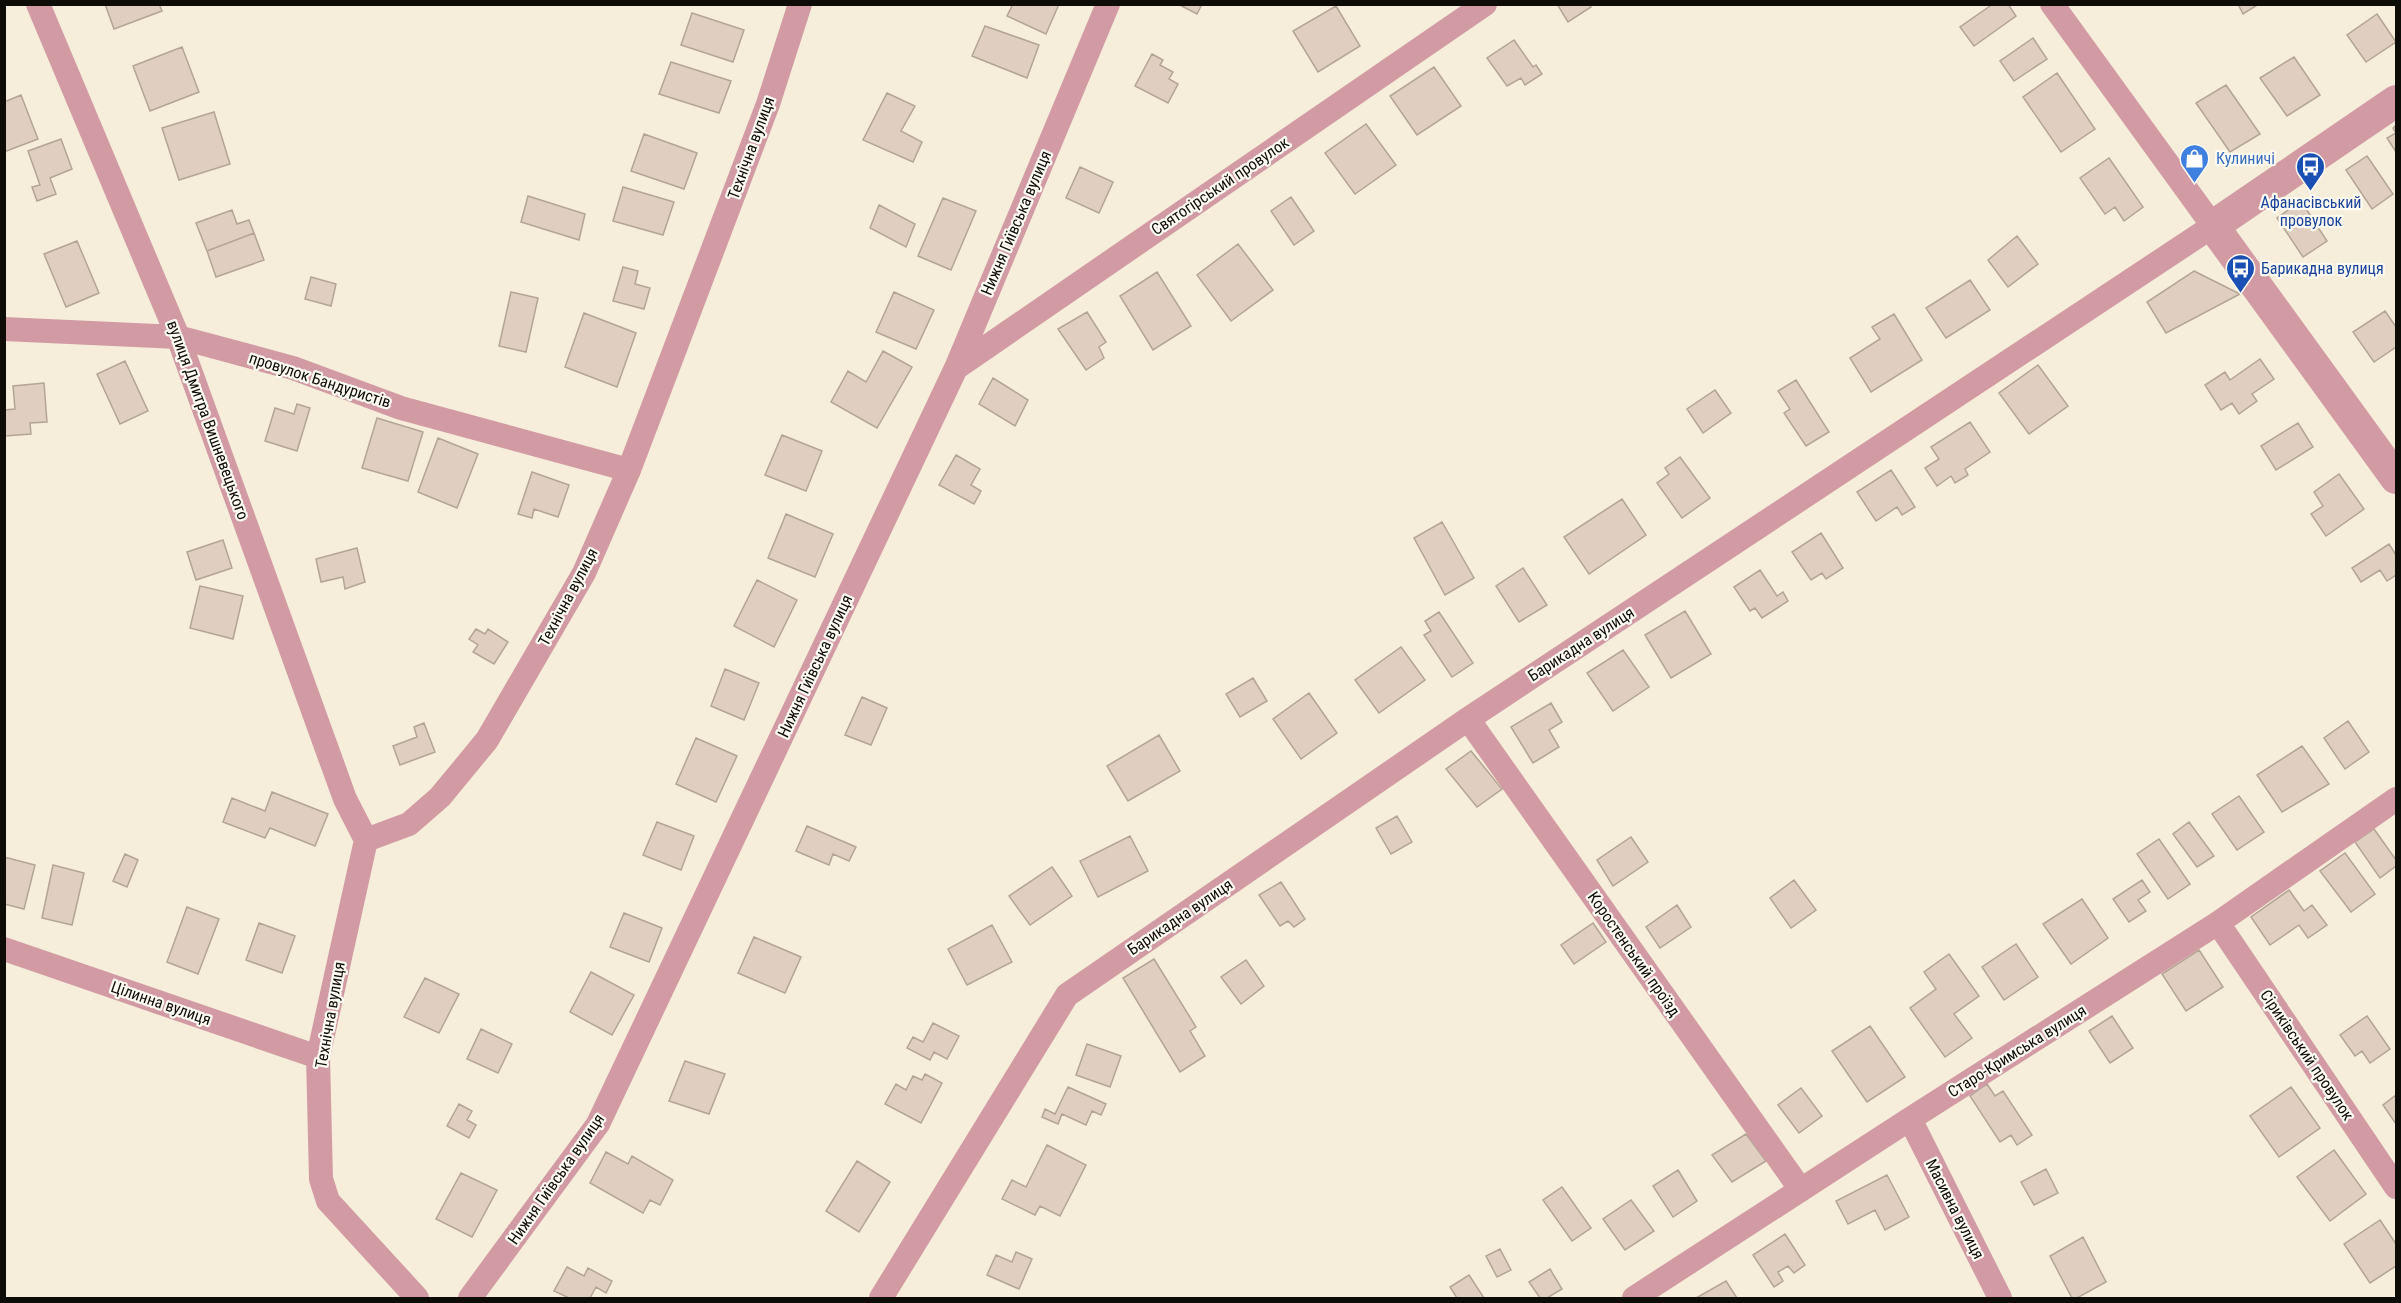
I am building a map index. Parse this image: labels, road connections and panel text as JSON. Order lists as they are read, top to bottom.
{
  "streets": {
    "street": [
      "Технічна вулиця",
      "Святогірський провулок",
      "Нижня Гиївська вулиця",
      "провулок Бандуристів",
      "вулиця Дмитра Вишневецького",
      "Барикадна вулиця",
      "Коростенський проїзд",
      "Цілинна вулиця",
      "Старо-Кримська вулиця",
      "Сіриківський провулок",
      "Масивна вулиця"
    ]
  },
  "crossings": [
    ["Технічна вулиця", "провулок Бандуристів"],
    ["Технічна вулиця", "вулиця Дмитра Вишневецького"],
    ["Технічна вулиця", "Цілинна вулиця"],
    ["Святогірський провулок", "Нижня Гиївська вулиця"],
    ["провулок Бандуристів", "вулиця Дмитра Вишневецького"],
    ["Барикадна вулиця", "Коростенський проїзд"],
    ["Коростенський проїзд", "Старо-Кримська вулиця"],
    ["Старо-Кримська вулиця", "Сіриківський провулок"],
    ["Старо-Кримська вулиця", "Масивна вулиця"]
  ],
  "places": {
    "shop": ["Кулиничі"],
    "bus stop": ["Афанасівський провулок", "Барикадна вулиця"]
  }
}
